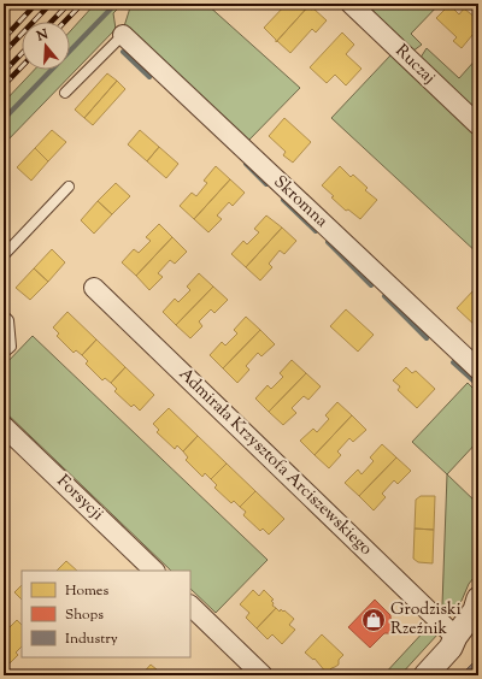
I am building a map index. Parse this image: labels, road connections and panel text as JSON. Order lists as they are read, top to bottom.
{
  "streets": {
    "street": [
      "Ruczaj",
      "Skromna",
      "Admirała Krzysztofa Arciszewskiego",
      "Forsycji"
    ]
  },
  "places": {
    "shop": ["Grodziski Rzeźnik"]
  },
  "legend": ["Homes", "Shops", "Industry"],
  "north": "top"
}
